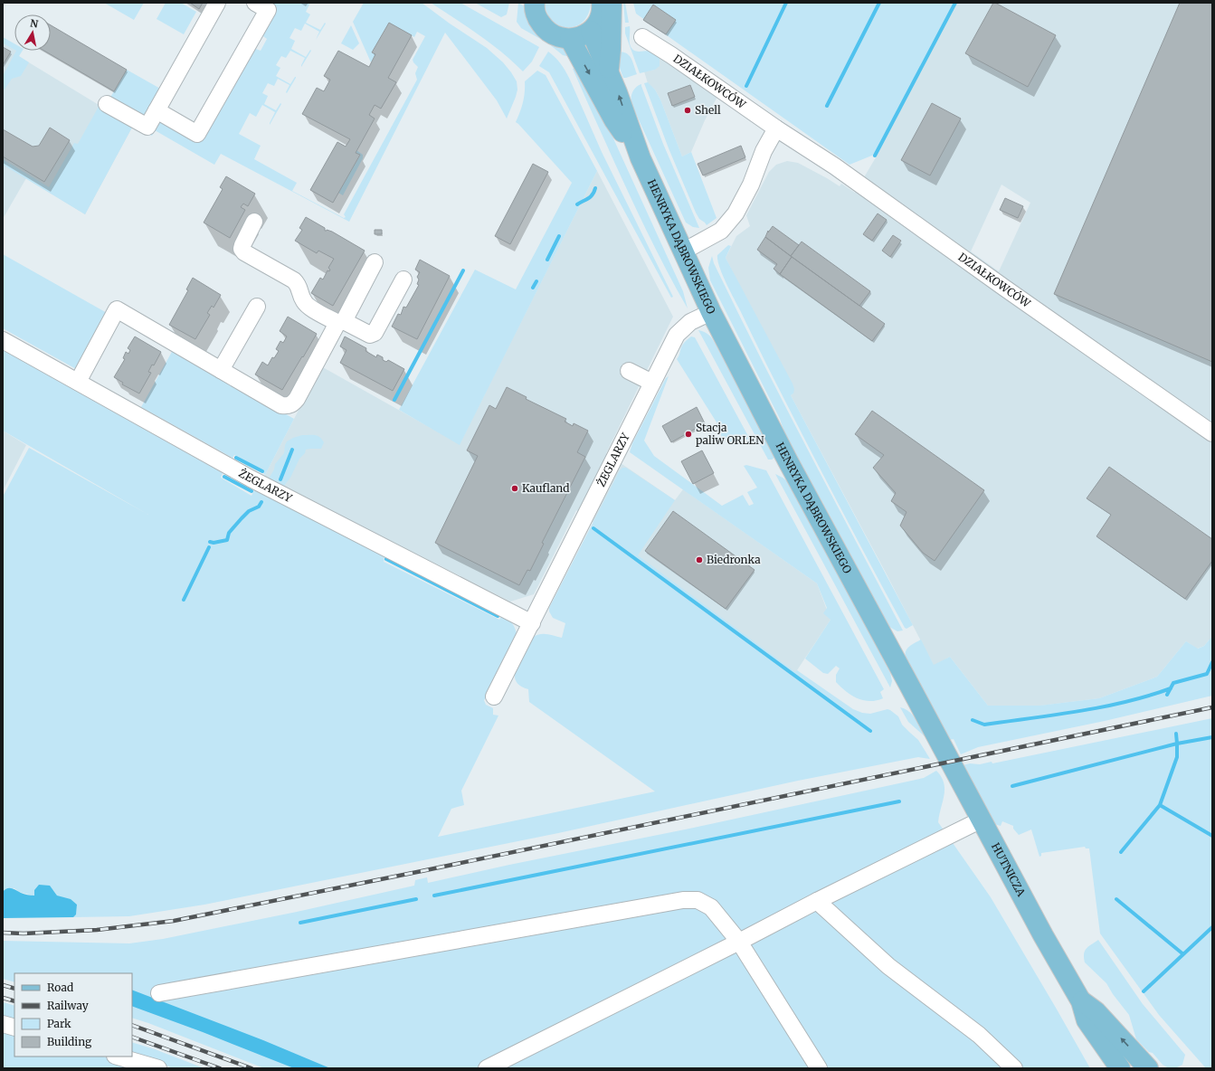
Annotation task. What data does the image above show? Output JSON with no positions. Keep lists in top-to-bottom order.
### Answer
{
  "streets": {
    "main road": ["HENRYKA DĄBROWSKIEGO", "HUTNICZA"],
    "street": ["DZIAŁKOWCÓW", "ŻEGLARZY"]
  },
  "crossings": [
    ["HENRYKA DĄBROWSKIEGO", "ŻEGLARZY"],
    ["HENRYKA DĄBROWSKIEGO", "HUTNICZA"]
  ],
  "places": [
    "Shell",
    "Stacja paliw ORLEN",
    "Kaufland",
    "Biedronka"
  ],
  "legend": [
    "Road",
    "Railway",
    "Park",
    "Building"
  ],
  "north": "top"
}
